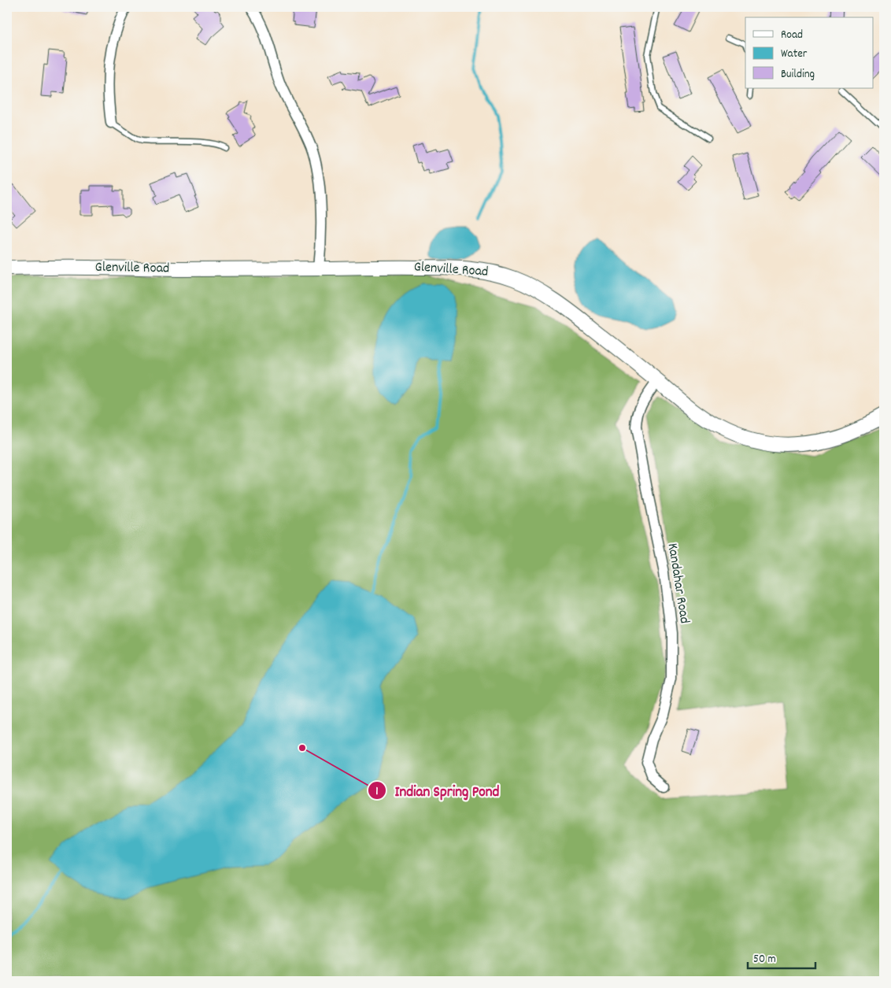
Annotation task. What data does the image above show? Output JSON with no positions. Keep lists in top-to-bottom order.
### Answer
{
  "streets": {
    "main road": ["Glenville Road"],
    "street": ["Kandahar Road"]
  },
  "crossings": [
    ["Glenville Road", "Kandahar Road"]
  ],
  "places": ["Indian Spring Pond"],
  "legend": ["Road", "Water", "Building"],
  "scale_bar": "50 m"
}
